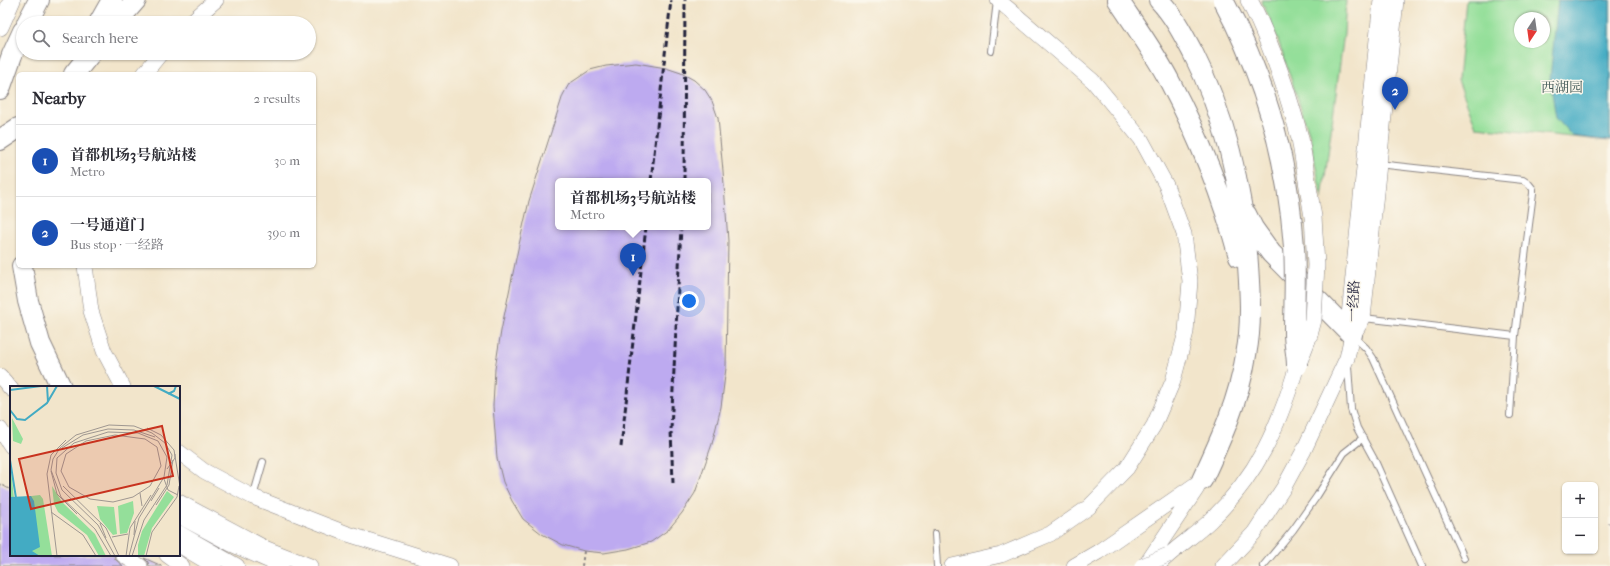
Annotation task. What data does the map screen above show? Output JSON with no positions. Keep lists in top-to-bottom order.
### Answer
{
  "streets": {
    "main road": ["一经路"]
  },
  "parks": ["西湖园"],
  "north": "bottom",
  "page": {
    "search": "Search here",
    "heading": ["Nearby", "2 results"],
    "pins": ["2", "1"],
    "list": [
      {
        "mark": "1",
        "name": "首都机场3号航站楼",
        "note": "Metro",
        "value": "30 m"
      },
      {
        "mark": "2",
        "name": "一号通道门",
        "note": "Bus stop · 一经路",
        "value": "390 m"
      }
    ],
    "popup": ["首都机场3号航站楼", "Metro"],
    "map_buttons": ["+", "−"]
  }
}
